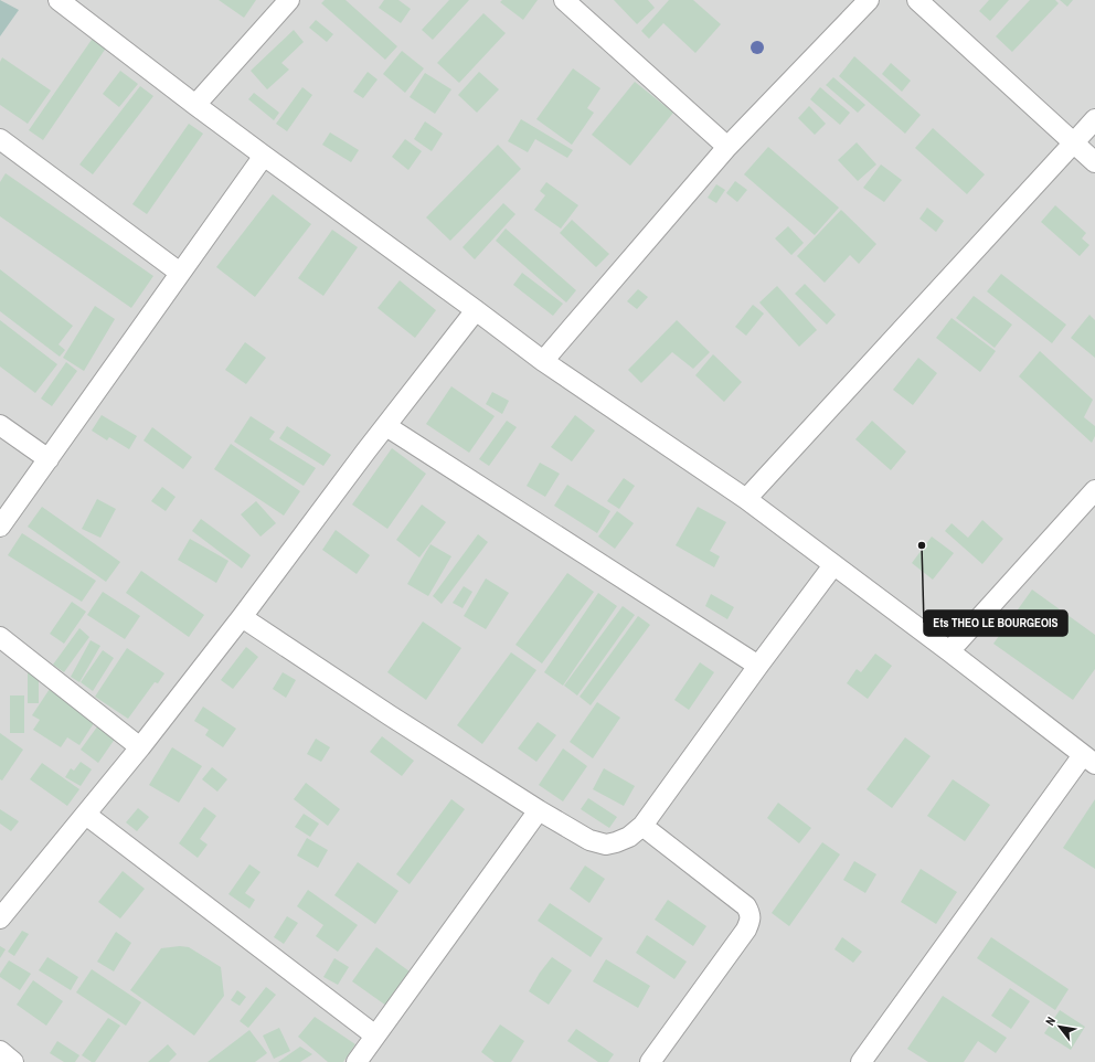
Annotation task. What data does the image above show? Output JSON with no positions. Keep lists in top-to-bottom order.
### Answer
{
  "places": ["Ets THEO LE BOURGEOIS"],
  "north": "top left"
}
